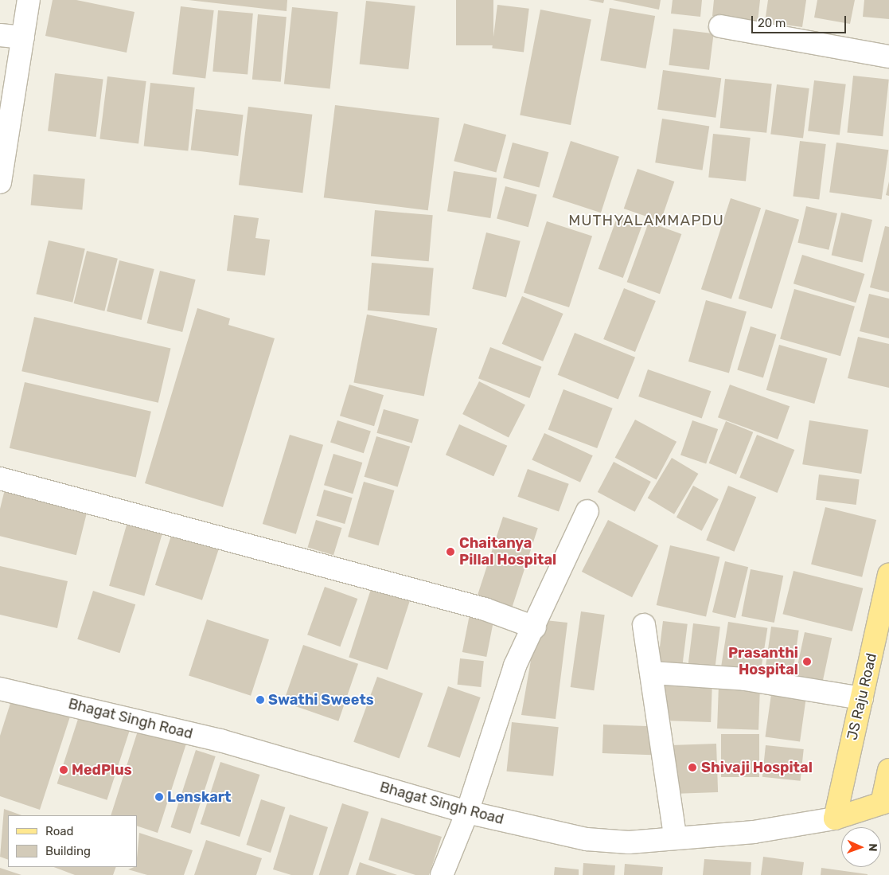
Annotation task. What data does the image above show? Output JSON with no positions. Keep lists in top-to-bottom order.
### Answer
{
  "streets": {
    "main road": ["JS Raju Road", "Bhagat Singh Road"]
  },
  "crossings": [
    ["JS Raju Road", "Bhagat Singh Road"]
  ],
  "districts": ["MUTHYALAMMAPDU"],
  "places": [
    "Chaitanya Pillal Hospital",
    "Prasanthi Hospital",
    "Swathi Sweets",
    "Shivaji Hospital",
    "MedPlus",
    "Lenskart"
  ],
  "legend": ["Road", "Building"],
  "scale_bar": "20 m",
  "north": "right"
}
